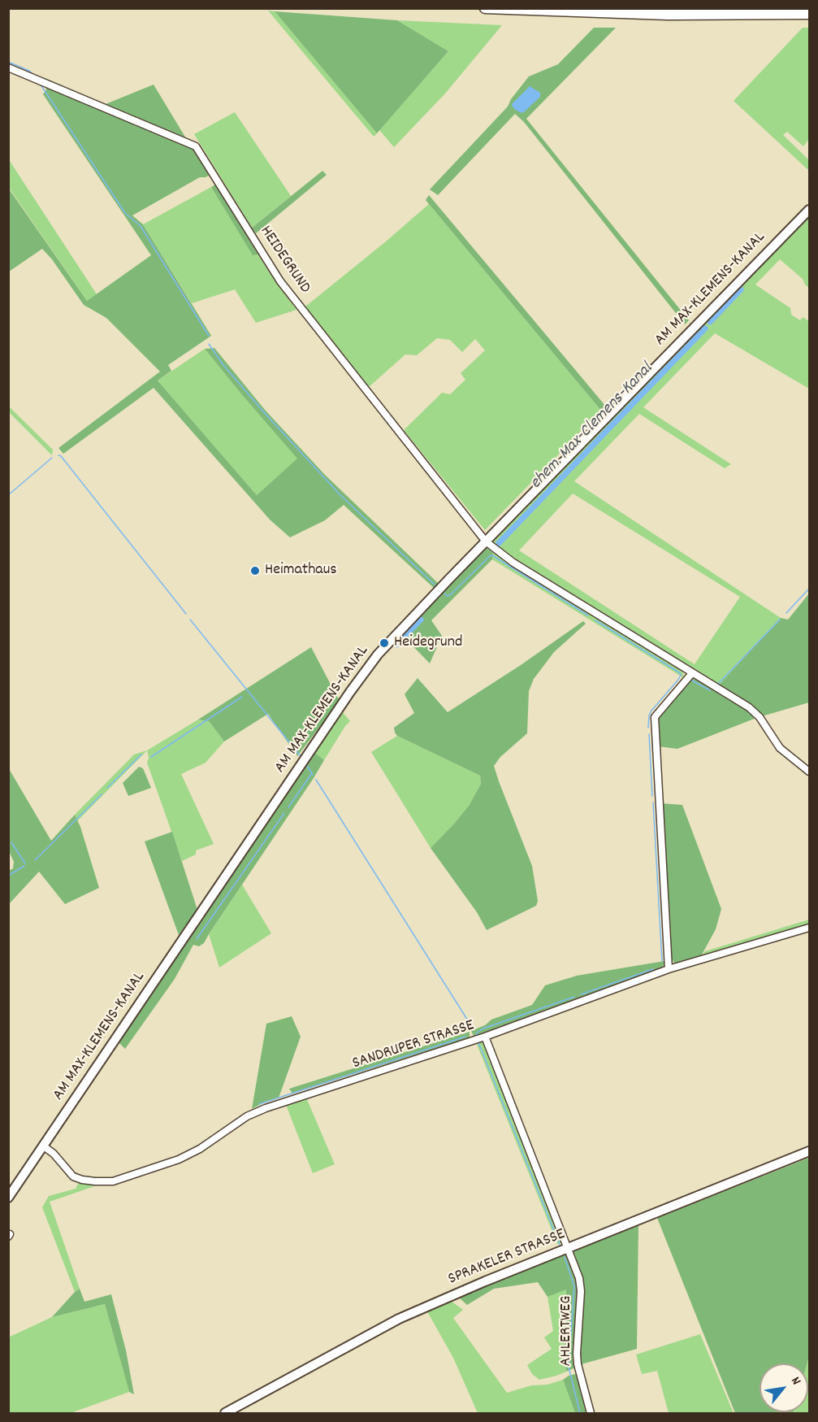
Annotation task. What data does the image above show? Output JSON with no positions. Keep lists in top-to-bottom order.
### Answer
{
  "streets": {
    "main road": ["AM MAX-KLEMENS-KANAL", "SPRAKELER STRASSE"],
    "street": ["HEIDEGRUND", "SANDRUPER STRASSE", "AHLERTWEG"]
  },
  "crossings": [
    ["HEIDEGRUND", "AM MAX-KLEMENS-KANAL"],
    ["AM MAX-KLEMENS-KANAL", "SANDRUPER STRASSE"],
    ["SANDRUPER STRASSE", "AHLERTWEG"],
    ["SPRAKELER STRASSE", "AHLERTWEG"]
  ],
  "water": ["ehem. Max-Clemens-Kanal"],
  "places": ["Heimathaus", "Heidegrund"],
  "north": "top right"
}
